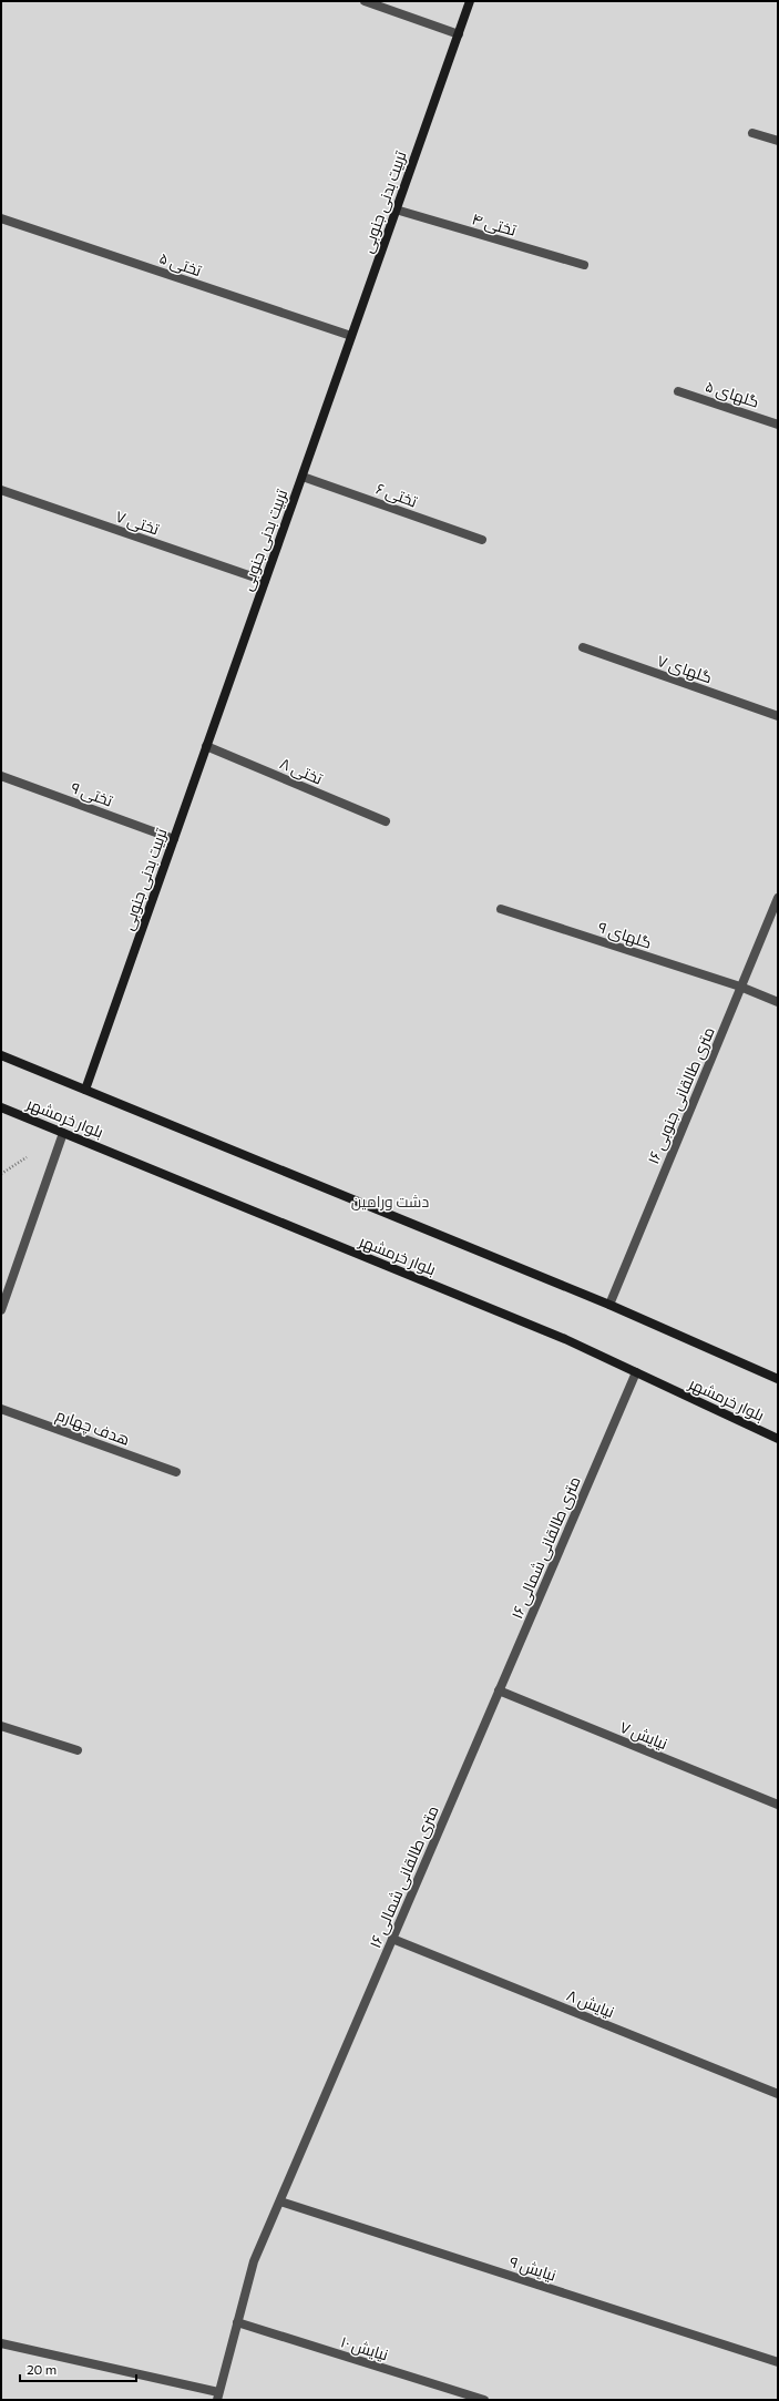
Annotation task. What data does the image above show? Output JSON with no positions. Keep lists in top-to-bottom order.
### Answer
{
  "streets": {
    "main road": ["تربیت بدنی جنوبی", "بلوار خرمشهر"],
    "street": [
      "تختی ۴",
      "تختی ۵",
      "گلهای ۵",
      "تختی ۶",
      "تختی ۷",
      "گلهای ۷",
      "تختی ۸",
      "تختی ۹",
      "گلهای ۹",
      "۱۶ متری طالقانی جنوبی",
      "هدف چهارم",
      "۱۶ متری طالقانی شمالی",
      "نیایش ۷",
      "نیایش ۸",
      "نیایش ۹",
      "نیایش ۱۰"
    ]
  },
  "crossings": [
    ["تربیت بدنی جنوبی", "تختی ۴"],
    ["تربیت بدنی جنوبی", "تختی ۵"],
    ["تربیت بدنی جنوبی", "تختی ۶"],
    ["تربیت بدنی جنوبی", "تختی ۷"],
    ["تربیت بدنی جنوبی", "تختی ۸"],
    ["تربیت بدنی جنوبی", "تختی ۹"],
    ["گلهای ۹", "۱۶ متری طالقانی جنوبی"],
    ["بلوار خرمشهر", "۱۶ متری طالقانی شمالی"],
    ["۱۶ متری طالقانی شمالی", "نیایش ۷"],
    ["۱۶ متری طالقانی شمالی", "نیایش ۸"],
    ["۱۶ متری طالقانی شمالی", "نیایش ۹"],
    ["۱۶ متری طالقانی شمالی", "نیایش ۱۰"]
  ],
  "parks": ["دشت ورامین"],
  "scale_bar": "20 m"
}
